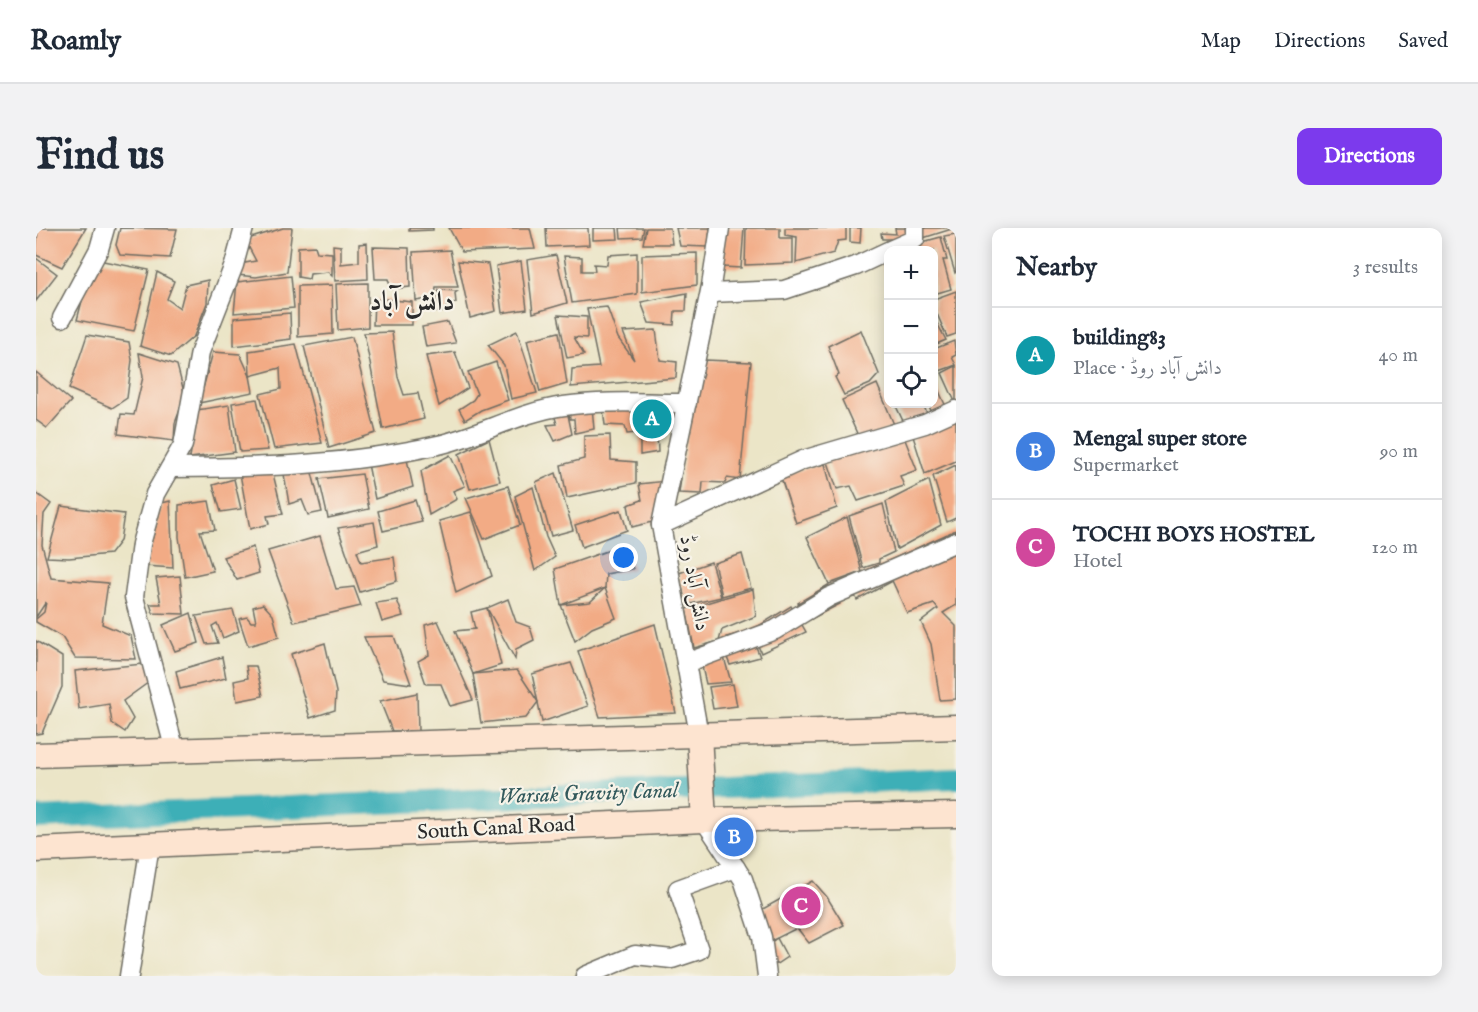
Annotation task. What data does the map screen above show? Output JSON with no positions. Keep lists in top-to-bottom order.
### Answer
{
  "streets": {
    "main road": ["South Canal Road"],
    "street": ["دانش آباد روڈ"]
  },
  "districts": ["دانش آباد"],
  "water": ["Warsak Gravity Canal"],
  "page": {
    "header": "Roamly",
    "nav": ["Map", "Directions", "Saved"],
    "buttons": "Directions",
    "title": "Find us",
    "heading": ["Nearby", "3 results"],
    "map_buttons": ["+", "−"],
    "list": [
      {
        "mark": "A",
        "name": "building83",
        "note": "Place · دانش آباد روڈ",
        "value": "40 m"
      },
      {
        "mark": "B",
        "name": "Mengal super store",
        "note": "Supermarket",
        "value": "90 m"
      },
      {
        "mark": "C",
        "name": "TOCHI BOYS HOSTEL",
        "note": "Hotel",
        "value": "120 m"
      }
    ],
    "pins": ["A", "B", "C"]
  }
}
